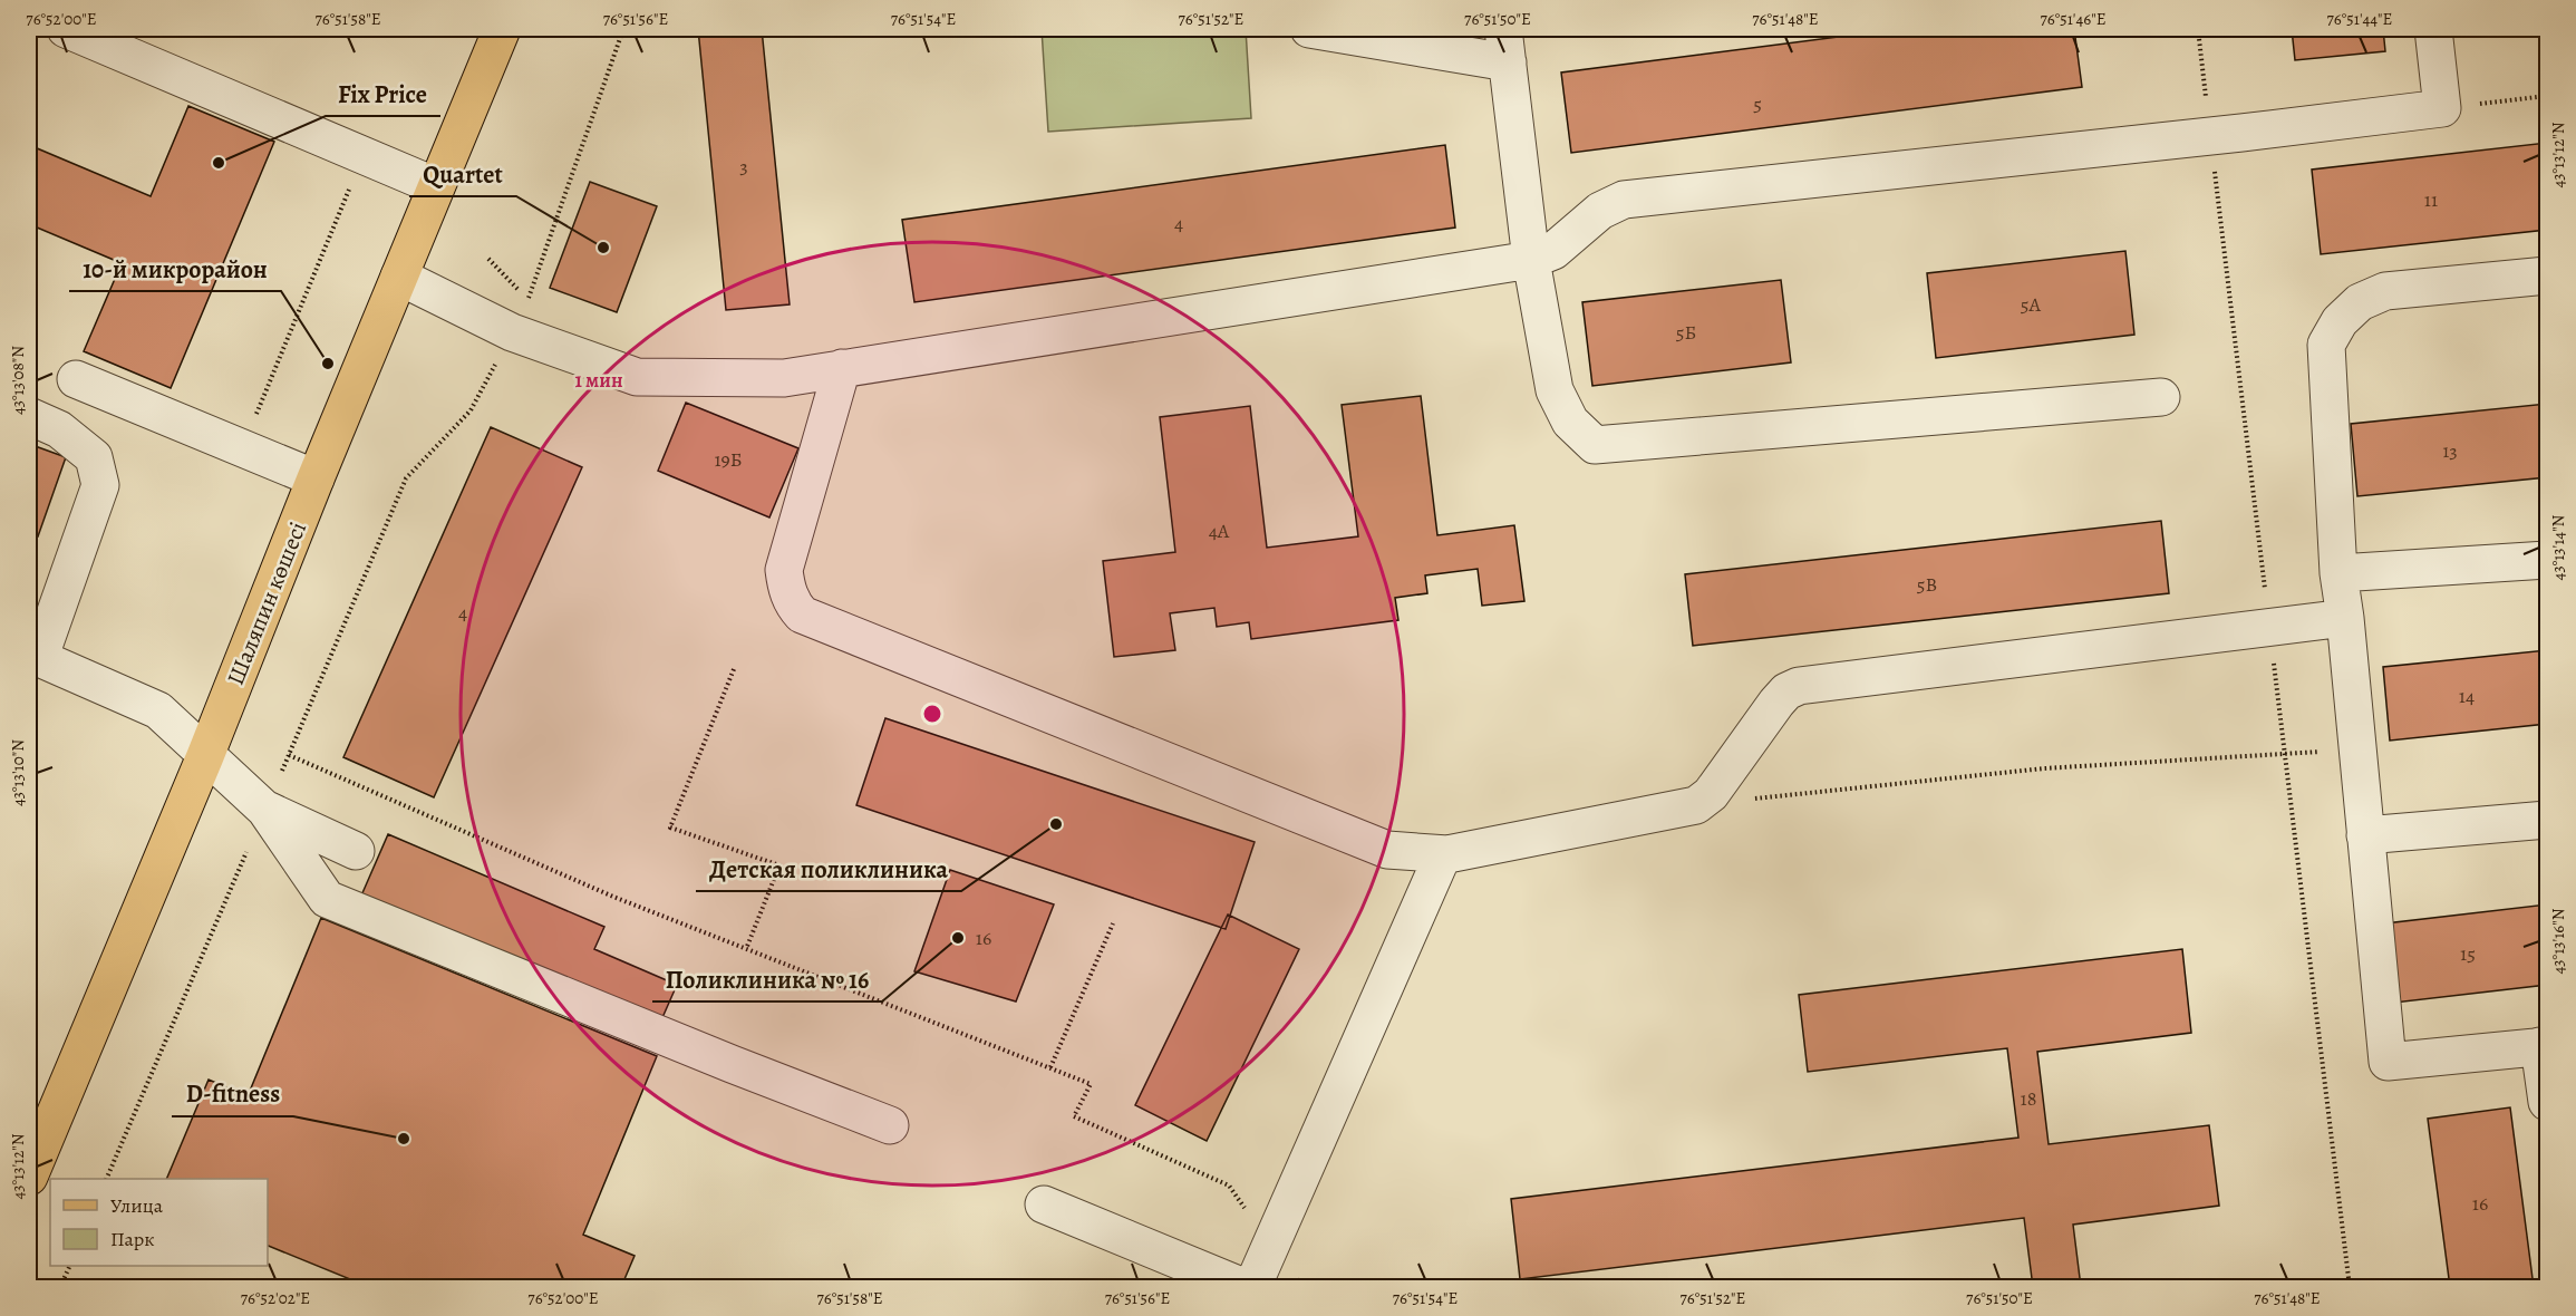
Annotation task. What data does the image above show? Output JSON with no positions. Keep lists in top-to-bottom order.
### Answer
{
  "streets": {
    "main road": ["Шаляпин көшесі"]
  },
  "places": [
    "Fix Price",
    "Quartet",
    "10-й микрорайон",
    "Детская поликлиника",
    "Поликлиника № 16",
    "D-fitness"
  ],
  "house_numbers": [
    "5",
    "3",
    "11",
    "4",
    "5А",
    "5Б",
    "13",
    "19Б",
    "4А",
    "5В",
    "4",
    "14",
    "16",
    "15",
    "18",
    "16"
  ],
  "legend": ["Улица", "Парк"],
  "coordinates": [
    "76°52'00\"E",
    "76°51'58\"E",
    "76°51'56\"E",
    "76°51'54\"E",
    "76°51'52\"E",
    "76°51'50\"E",
    "76°51'48\"E",
    "76°51'46\"E",
    "76°51'44\"E",
    "43°13'12\"N",
    "43°13'08\"N",
    "43°13'14\"N",
    "43°13'10\"N",
    "43°13'16\"N",
    "76°52'02\"E"
  ],
  "rings": ["1 мин"]
}
